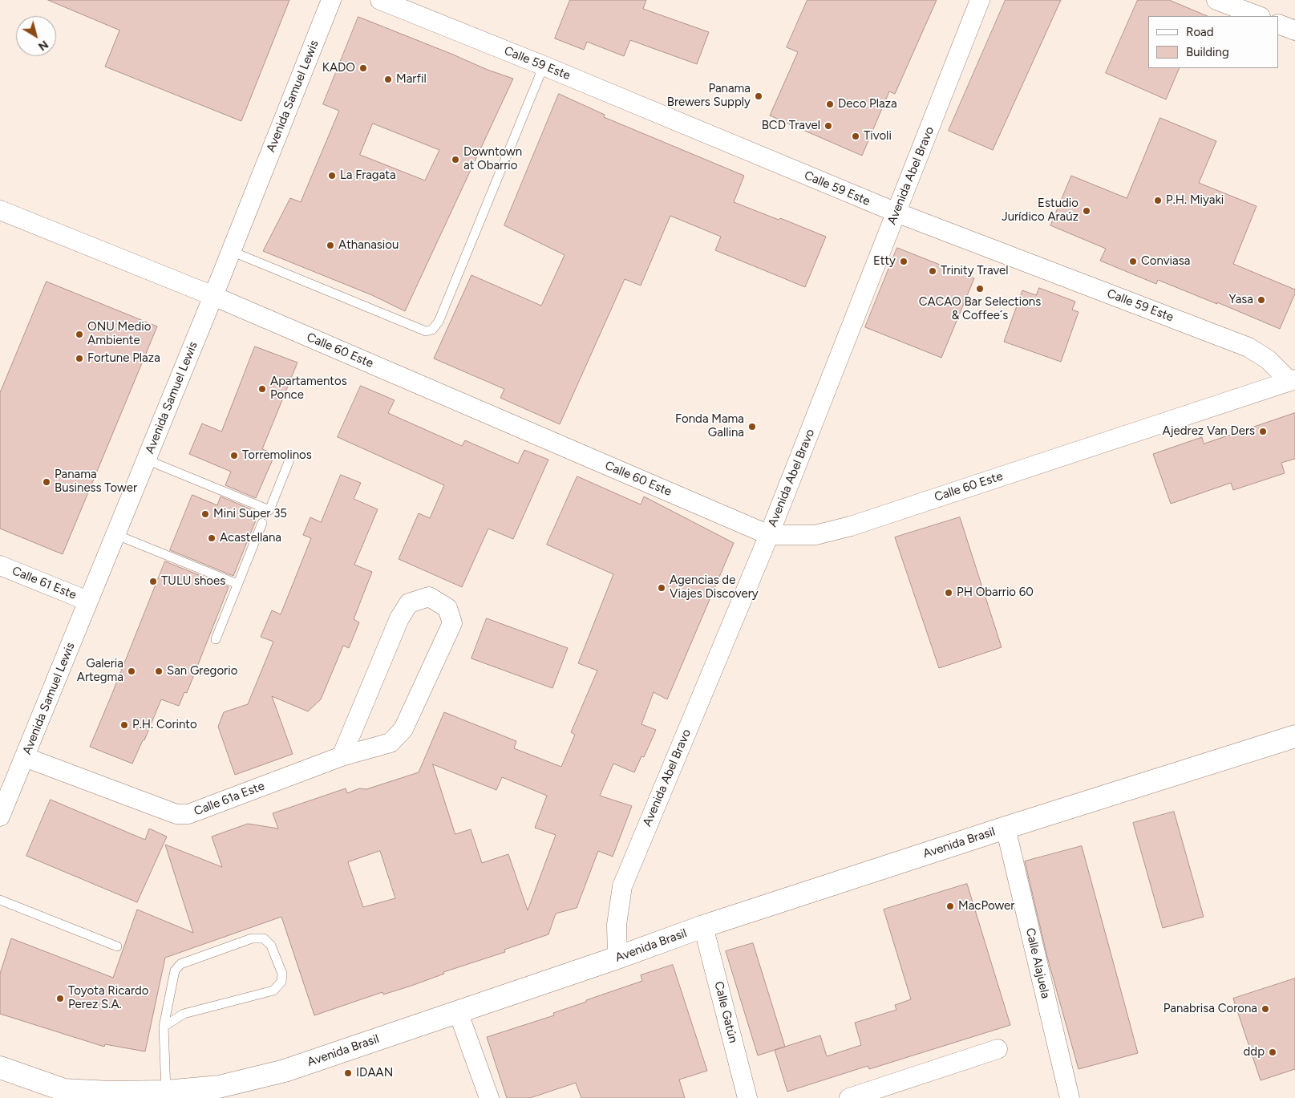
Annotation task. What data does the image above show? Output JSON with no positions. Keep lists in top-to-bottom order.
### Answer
{
  "streets": {
    "main road": ["Avenida Brasil"],
    "street": [
      "Calle 59 Este",
      "Avenida Samuel Lewis",
      "Avenida Abel Bravo",
      "Calle 60 Este",
      "Calle 61 Este",
      "Calle 61a Este",
      "Calle Alajuela",
      "Calle Gatún"
    ]
  },
  "crossings": [
    ["Calle 59 Este", "Avenida Abel Bravo"],
    ["Calle 59 Este", "Calle 60 Este"],
    ["Avenida Samuel Lewis", "Calle 60 Este"],
    ["Avenida Samuel Lewis", "Calle 61 Este"],
    ["Avenida Samuel Lewis", "Calle 61a Este"],
    ["Avenida Abel Bravo", "Calle 60 Este"],
    ["Avenida Abel Bravo", "Avenida Brasil"],
    ["Avenida Brasil", "Calle Alajuela"],
    ["Avenida Brasil", "Calle Gatún"]
  ],
  "places": [
    "KADO",
    "Marfil",
    "Panama Brewers Supply",
    "Deco Plaza",
    "BCD Travel",
    "Tivoli",
    "Downtown at Obarrio",
    "La Fragata",
    "P.H. Miyaki",
    "Estudio Jurídico Araúz",
    "Athanasiou",
    "Etty",
    "Conviasa",
    "Trinity Travel",
    "CACAO Bar Selections & Coffee´s",
    "Yasa",
    "ONU Medio Ambiente",
    "Fortune Plaza",
    "Apartamentos Ponce",
    "Fonda Mama Gallina",
    "Ajedrez Van Ders",
    "Torremolinos",
    "Panama Business Tower",
    "Mini Super 35",
    "Acastellana",
    "TULU shoes",
    "Agencias de Viajes Discovery",
    "PH Obarrio 60",
    "Galeria Artegma",
    "San Gregorio",
    "P.H. Corinto",
    "MacPower",
    "Toyota Ricardo Perez S.A.",
    "Panabrisa Corona",
    "ddp",
    "IDAAN"
  ],
  "legend": ["Road", "Building"],
  "north": "bottom right"
}
